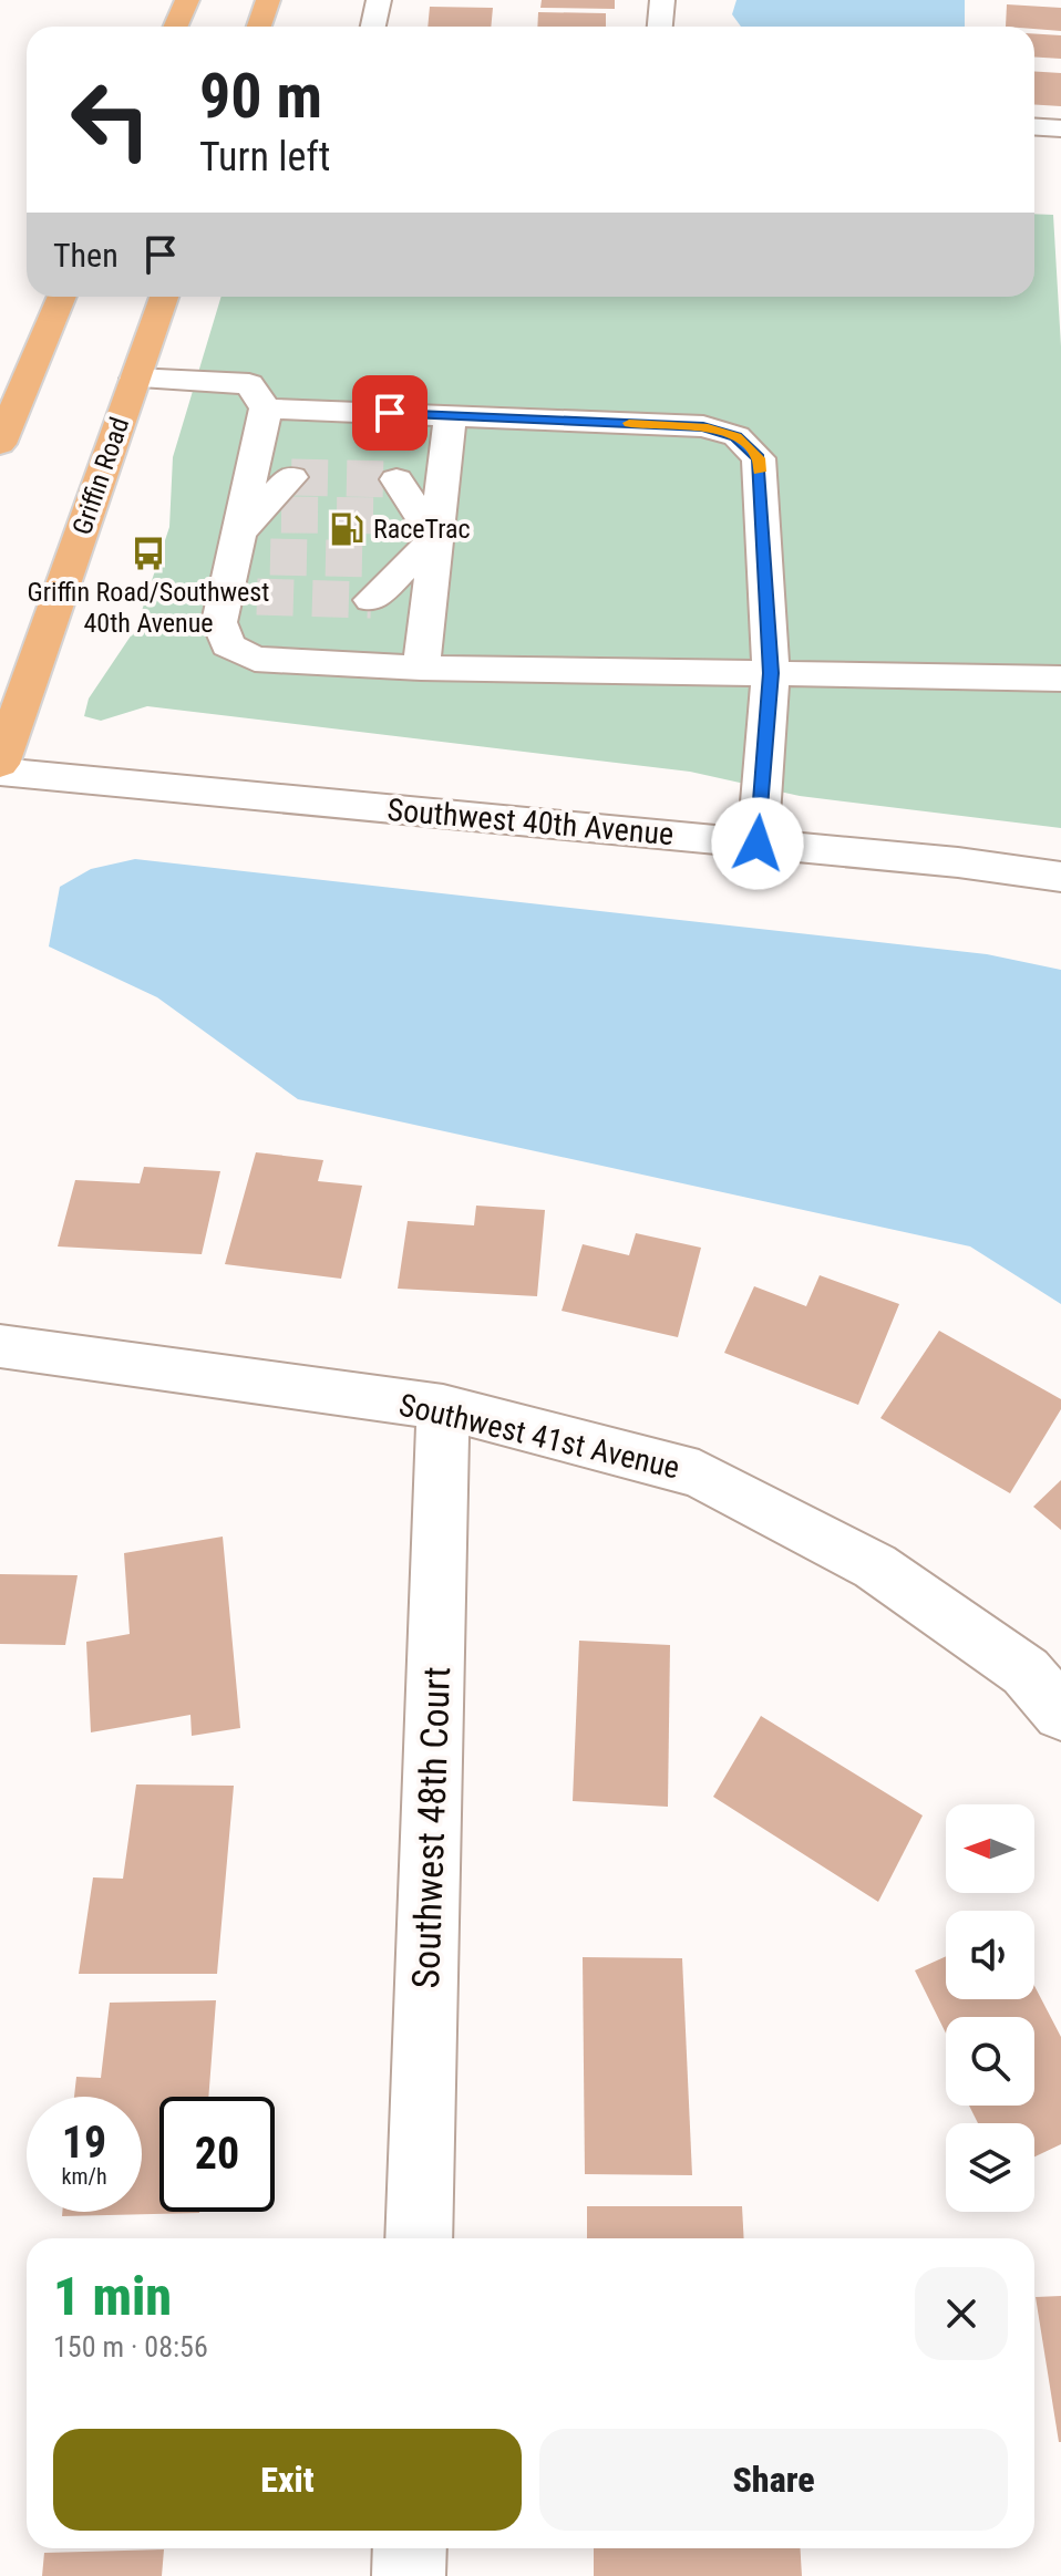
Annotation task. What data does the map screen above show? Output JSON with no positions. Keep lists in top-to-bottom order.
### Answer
{
  "streets": {
    "main road": ["Griffin Road"],
    "street": ["Southwest 40th Avenue", "Southwest 41st Avenue", "Southwest 48th Court"]
  },
  "crossings": [
    ["Southwest 41st Avenue", "Southwest 48th Court"]
  ],
  "places": {
    "fuel station": ["RaceTrac"],
    "bus stop": ["Griffin Road/Southwest 40th Avenue"]
  },
  "north": "left",
  "page": {
    "turn": ["90 m", "Turn left"],
    "then": "Then",
    "speed": "19 km/h",
    "limit": "20",
    "heading": ["1 min", "150 m · 08:56"],
    "buttons": ["Exit", "Share"]
  }
}
